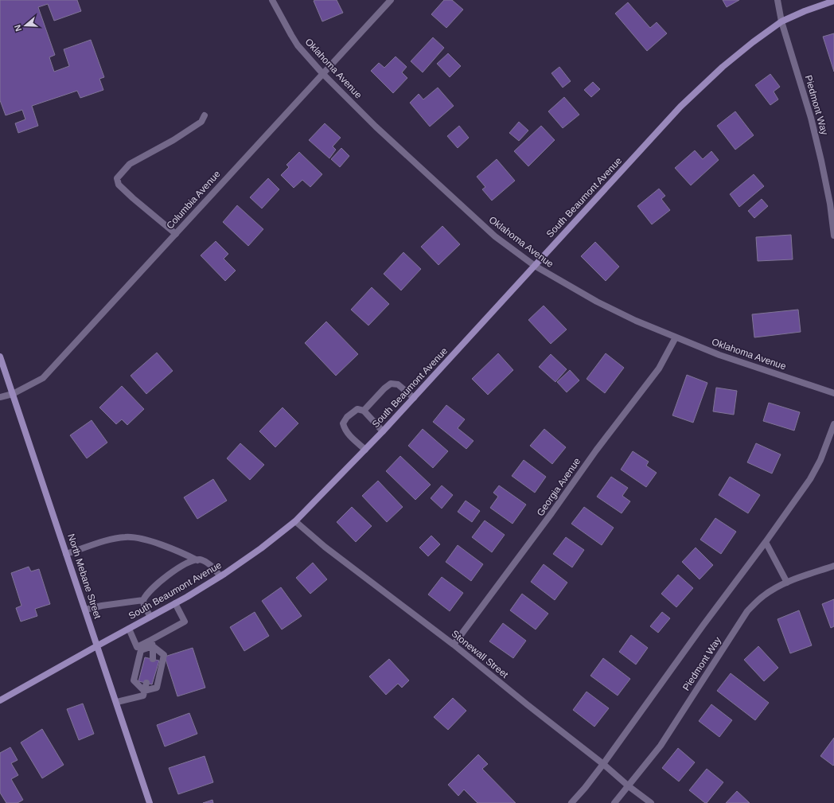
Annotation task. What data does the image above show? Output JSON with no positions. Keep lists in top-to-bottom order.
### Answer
{
  "streets": {
    "street": [
      "Oklahoma Avenue",
      "Piedmont Way",
      "South Beaumont Avenue",
      "Columbia Avenue",
      "Georgia Avenue",
      "North Mebane Street",
      "Stonewall Street"
    ]
  },
  "crossings": [
    ["Oklahoma Avenue", "South Beaumont Avenue"],
    ["Oklahoma Avenue", "Columbia Avenue"],
    ["Oklahoma Avenue", "Georgia Avenue"],
    ["Piedmont Way", "South Beaumont Avenue"],
    ["Piedmont Way", "Stonewall Street"],
    ["South Beaumont Avenue", "North Mebane Street"],
    ["South Beaumont Avenue", "Stonewall Street"],
    ["Columbia Avenue", "North Mebane Street"],
    ["Georgia Avenue", "Stonewall Street"]
  ],
  "north": "left"
}
